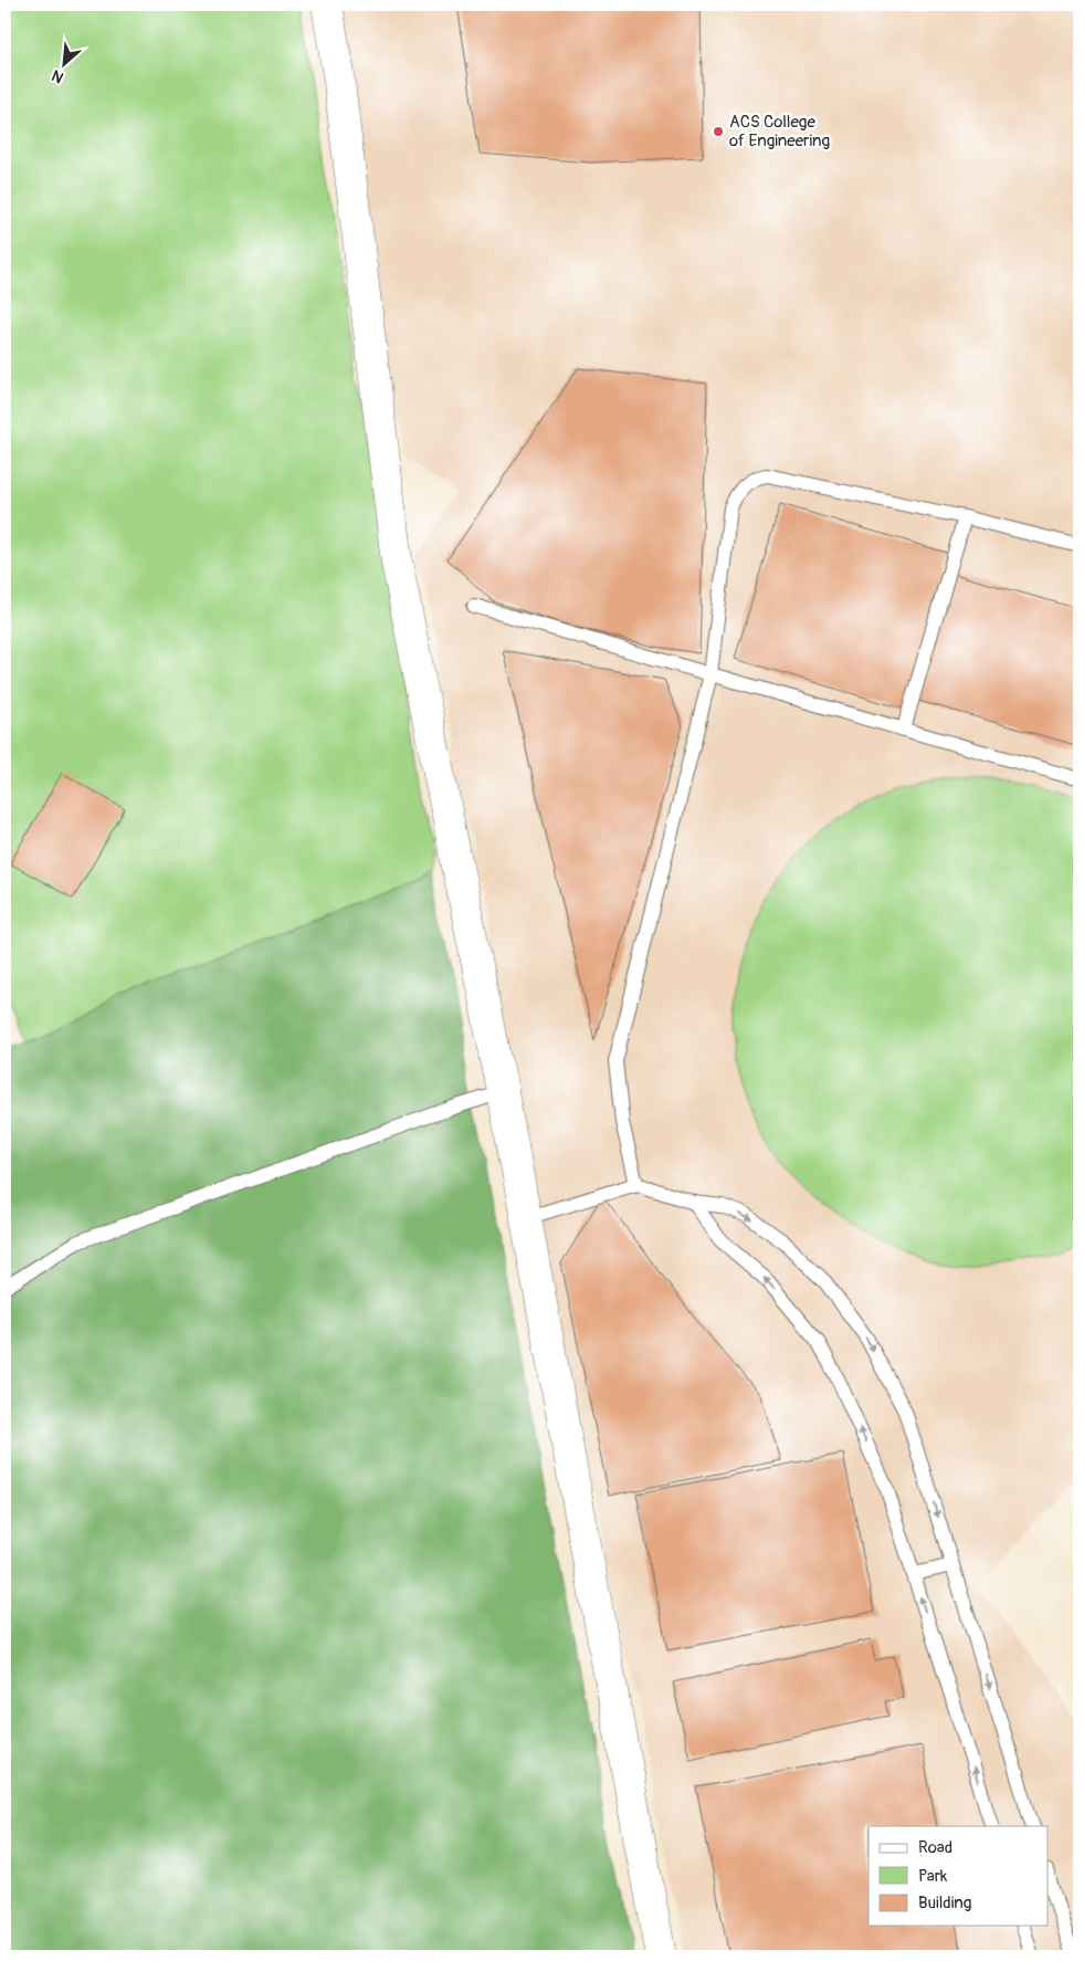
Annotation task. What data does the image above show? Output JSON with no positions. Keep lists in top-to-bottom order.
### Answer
{
  "places": ["ACS College of Engineering"],
  "legend": ["Road", "Park", "Building"],
  "north": "bottom left"
}
